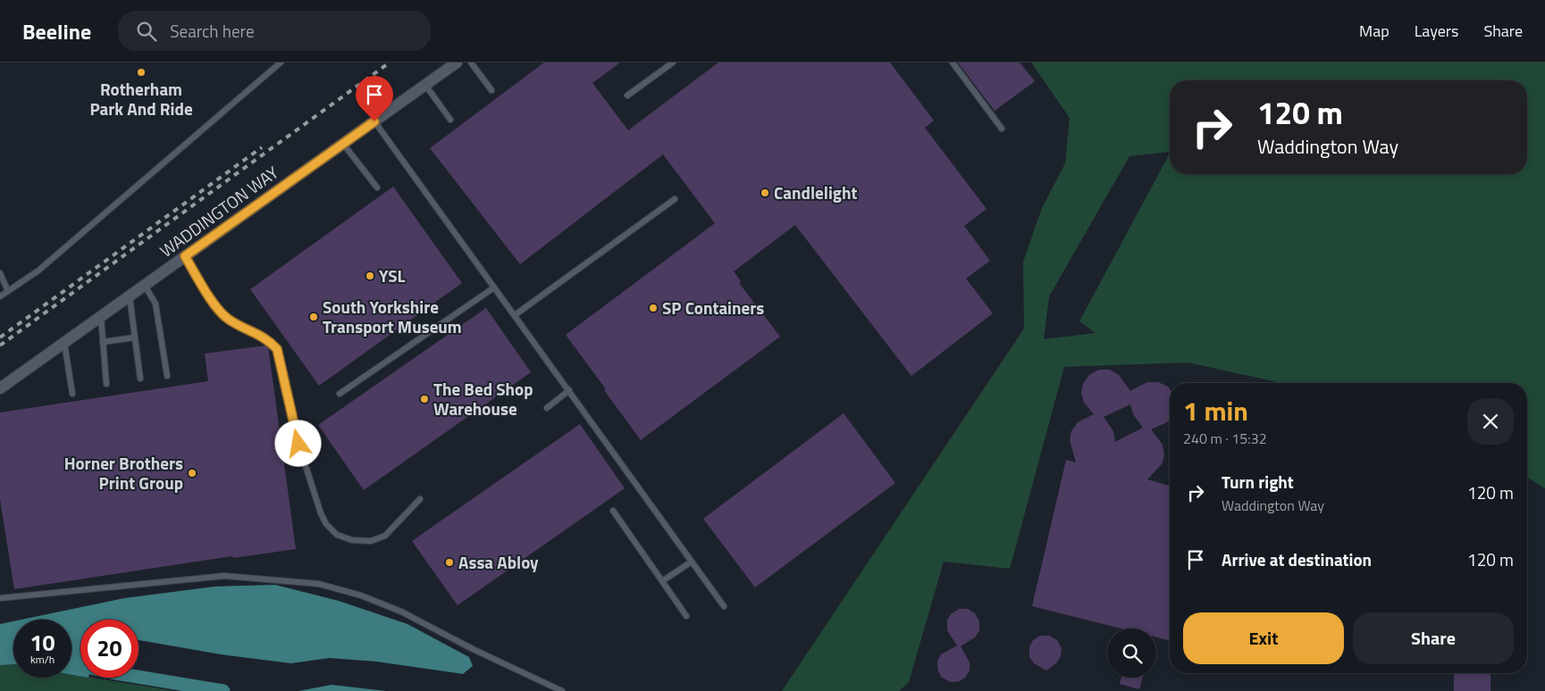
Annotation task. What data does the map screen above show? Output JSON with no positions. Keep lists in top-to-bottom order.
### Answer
{
  "streets": {
    "street": ["WADDINGTON WAY"]
  },
  "places": [
    "Rotherham Park And Ride",
    "Candlelight",
    "YSL",
    "SP Containers",
    "South Yorkshire Transport Museum",
    "The Bed Shop Warehouse",
    "Horner Brothers Print Group",
    "Assa Abloy"
  ],
  "page": {
    "header": "Beeline",
    "search": "Search here",
    "nav": ["Map", "Layers", "Share"],
    "turn": ["120 m", "Waddington Way"],
    "heading": ["1 min", "240 m · 15:32"],
    "list": [
      {
        "name": "Turn right",
        "note": "Waddington Way",
        "value": "120 m"
      },
      {
        "name": "Arrive at destination",
        "value": "120 m"
      }
    ],
    "buttons": ["Exit", "Share"],
    "speed": "10 km/h",
    "limit": "20"
  }
}
